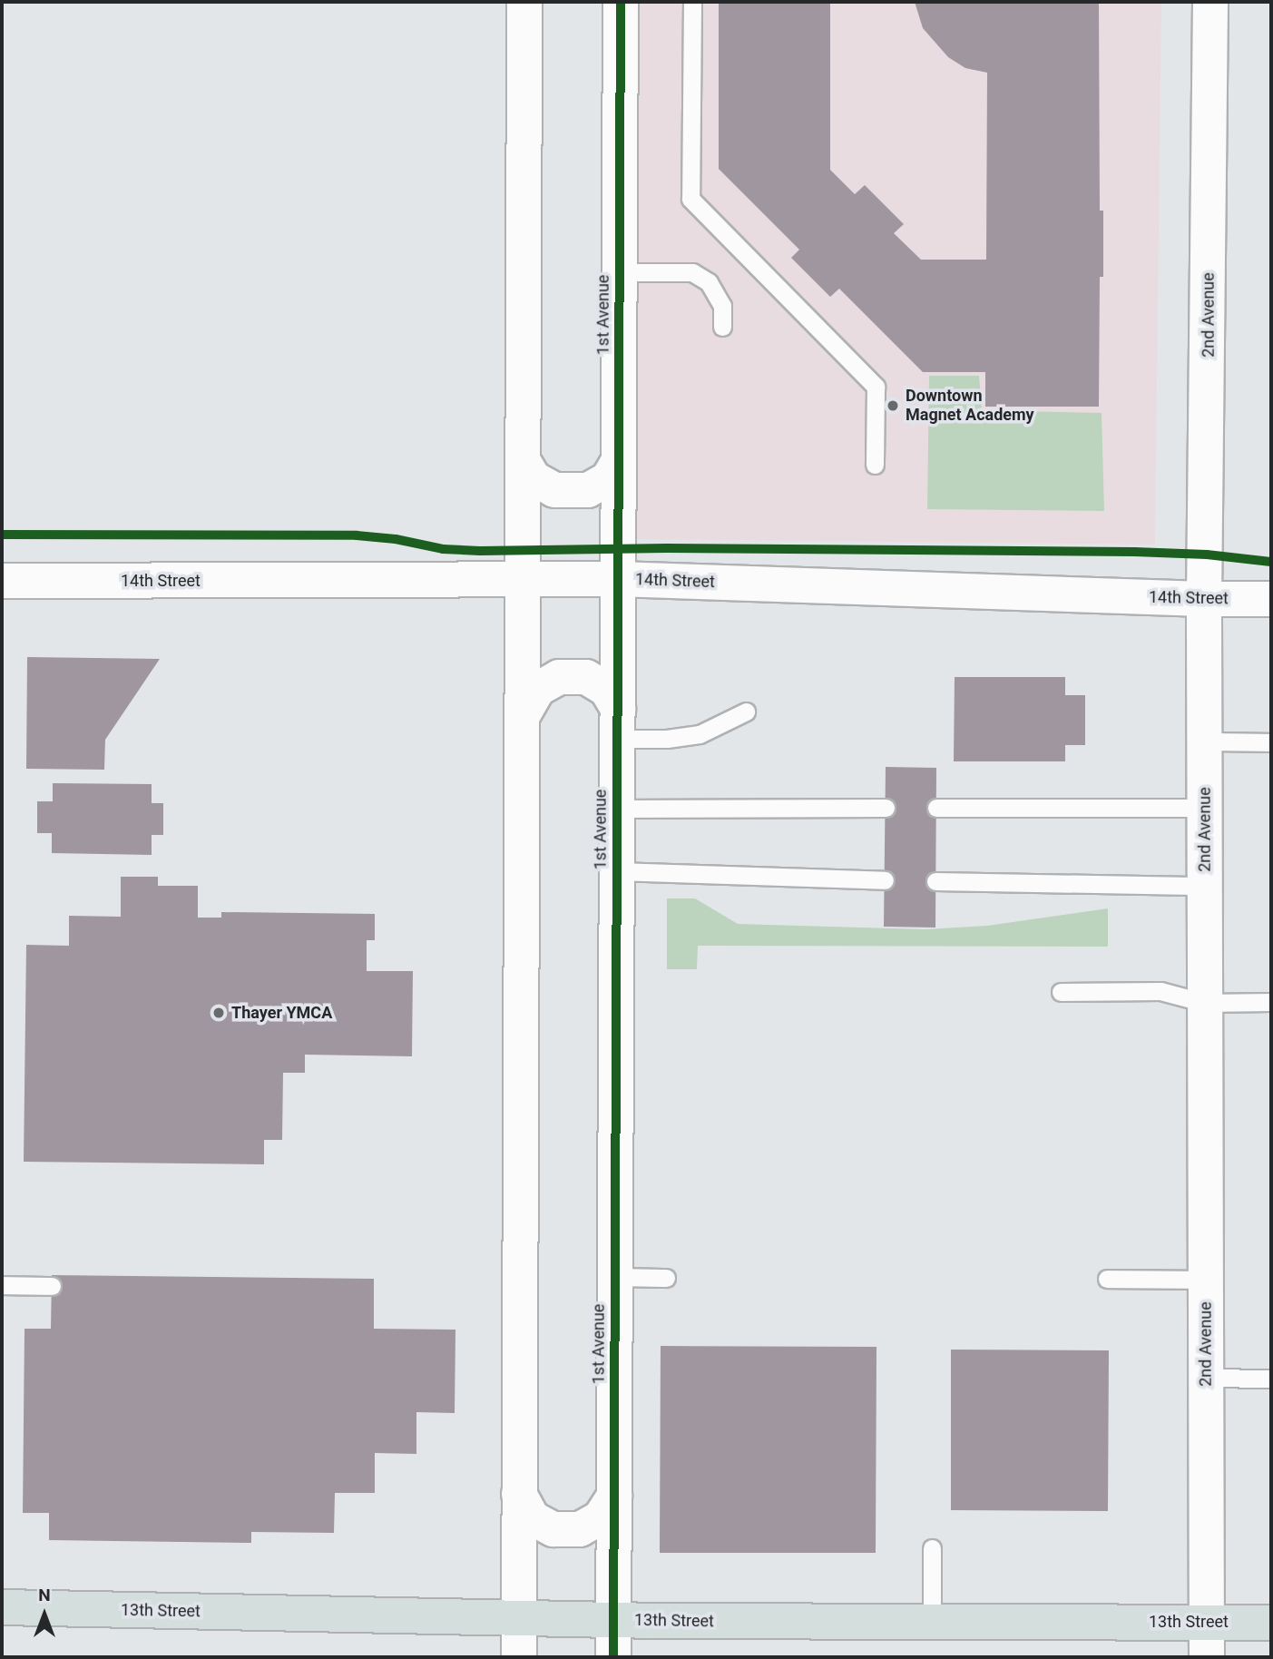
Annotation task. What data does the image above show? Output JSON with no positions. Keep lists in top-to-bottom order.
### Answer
{
  "streets": {
    "main road": ["13th Street"],
    "street": ["1st Avenue", "2nd Avenue", "14th Street"]
  },
  "crossings": [
    ["1st Avenue", "14th Street"],
    ["1st Avenue", "13th Street"],
    ["2nd Avenue", "14th Street"],
    ["2nd Avenue", "13th Street"]
  ],
  "places": ["Downtown Magnet Academy", "Thayer YMCA"],
  "north": "top"
}
